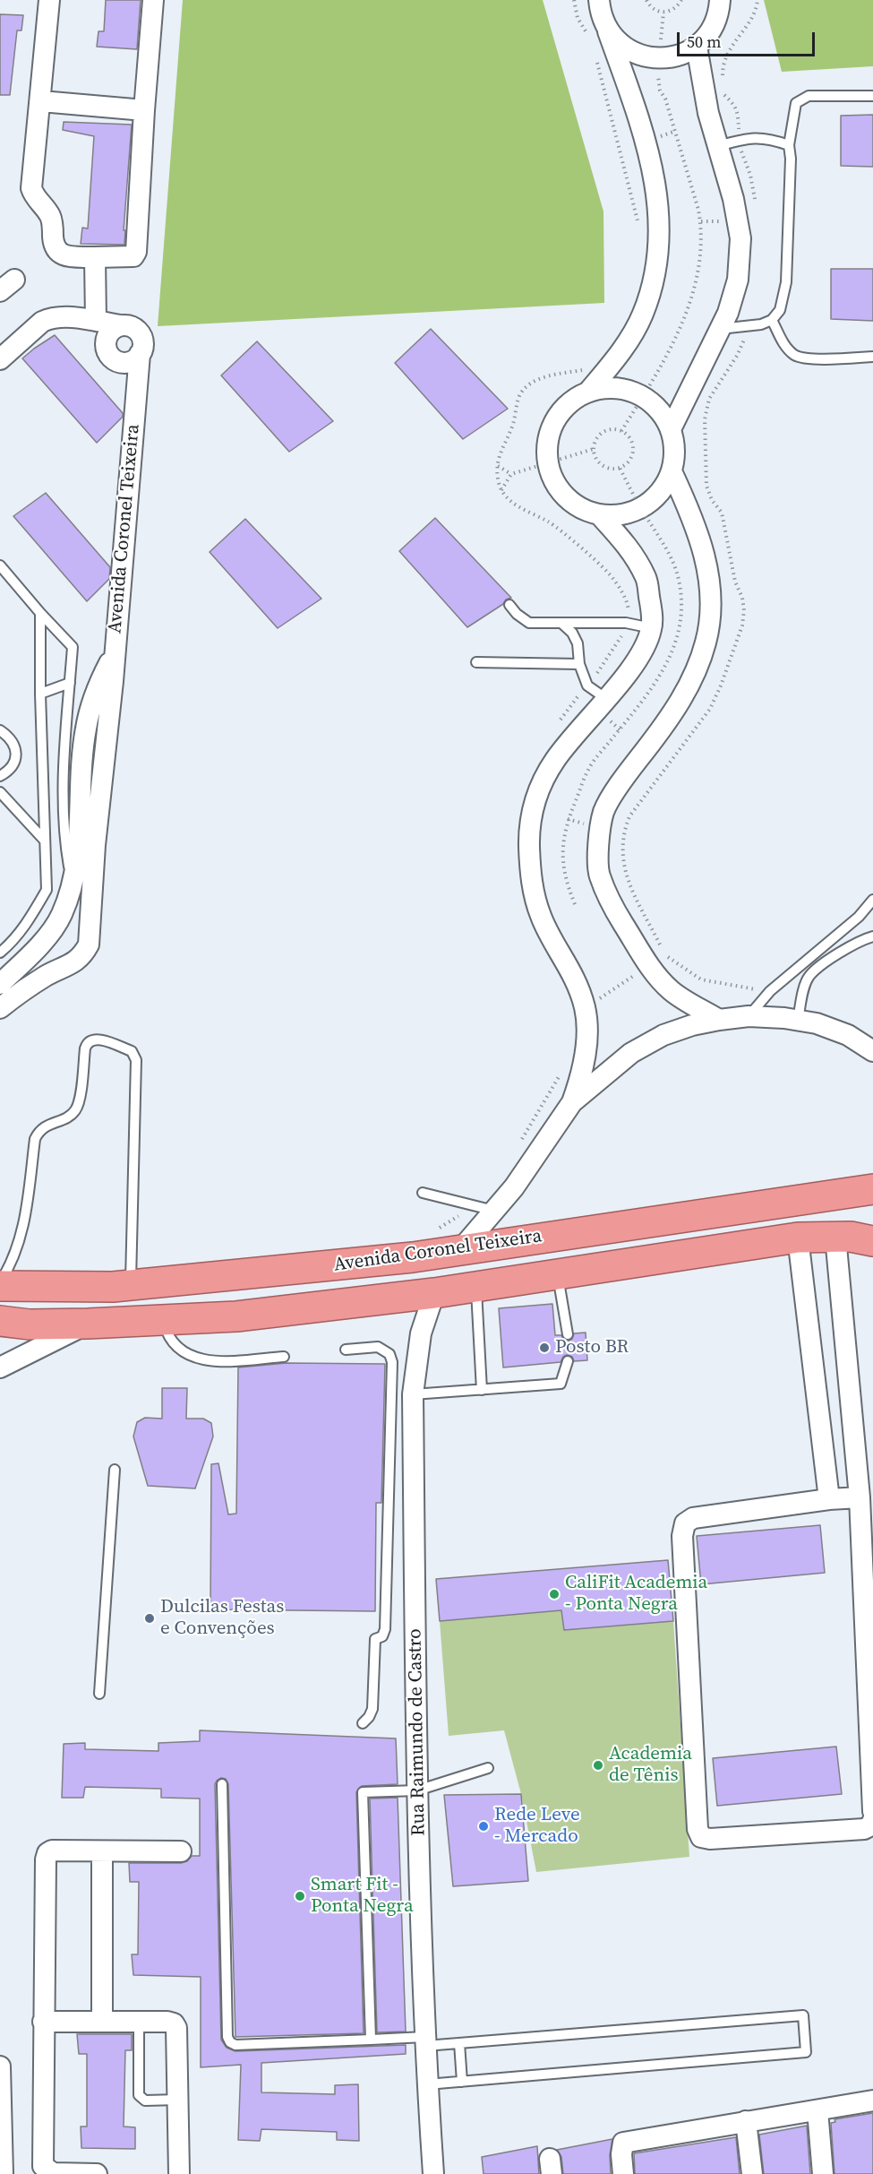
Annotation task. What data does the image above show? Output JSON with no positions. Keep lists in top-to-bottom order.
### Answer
{
  "streets": {
    "highway": ["Avenida Coronel Teixeira"],
    "street": ["Rua Raimundo de Castro"]
  },
  "crossings": [
    ["Avenida Coronel Teixeira", "Rua Raimundo de Castro"]
  ],
  "places": [
    "Posto BR",
    "CaliFit Academia - Ponta Negra",
    "Dulcilas Festas e Convenções",
    "Academia de Tênis",
    "Rede Leve - Mercado",
    "Smart Fit - Ponta Negra"
  ],
  "scale_bar": "50 m"
}
